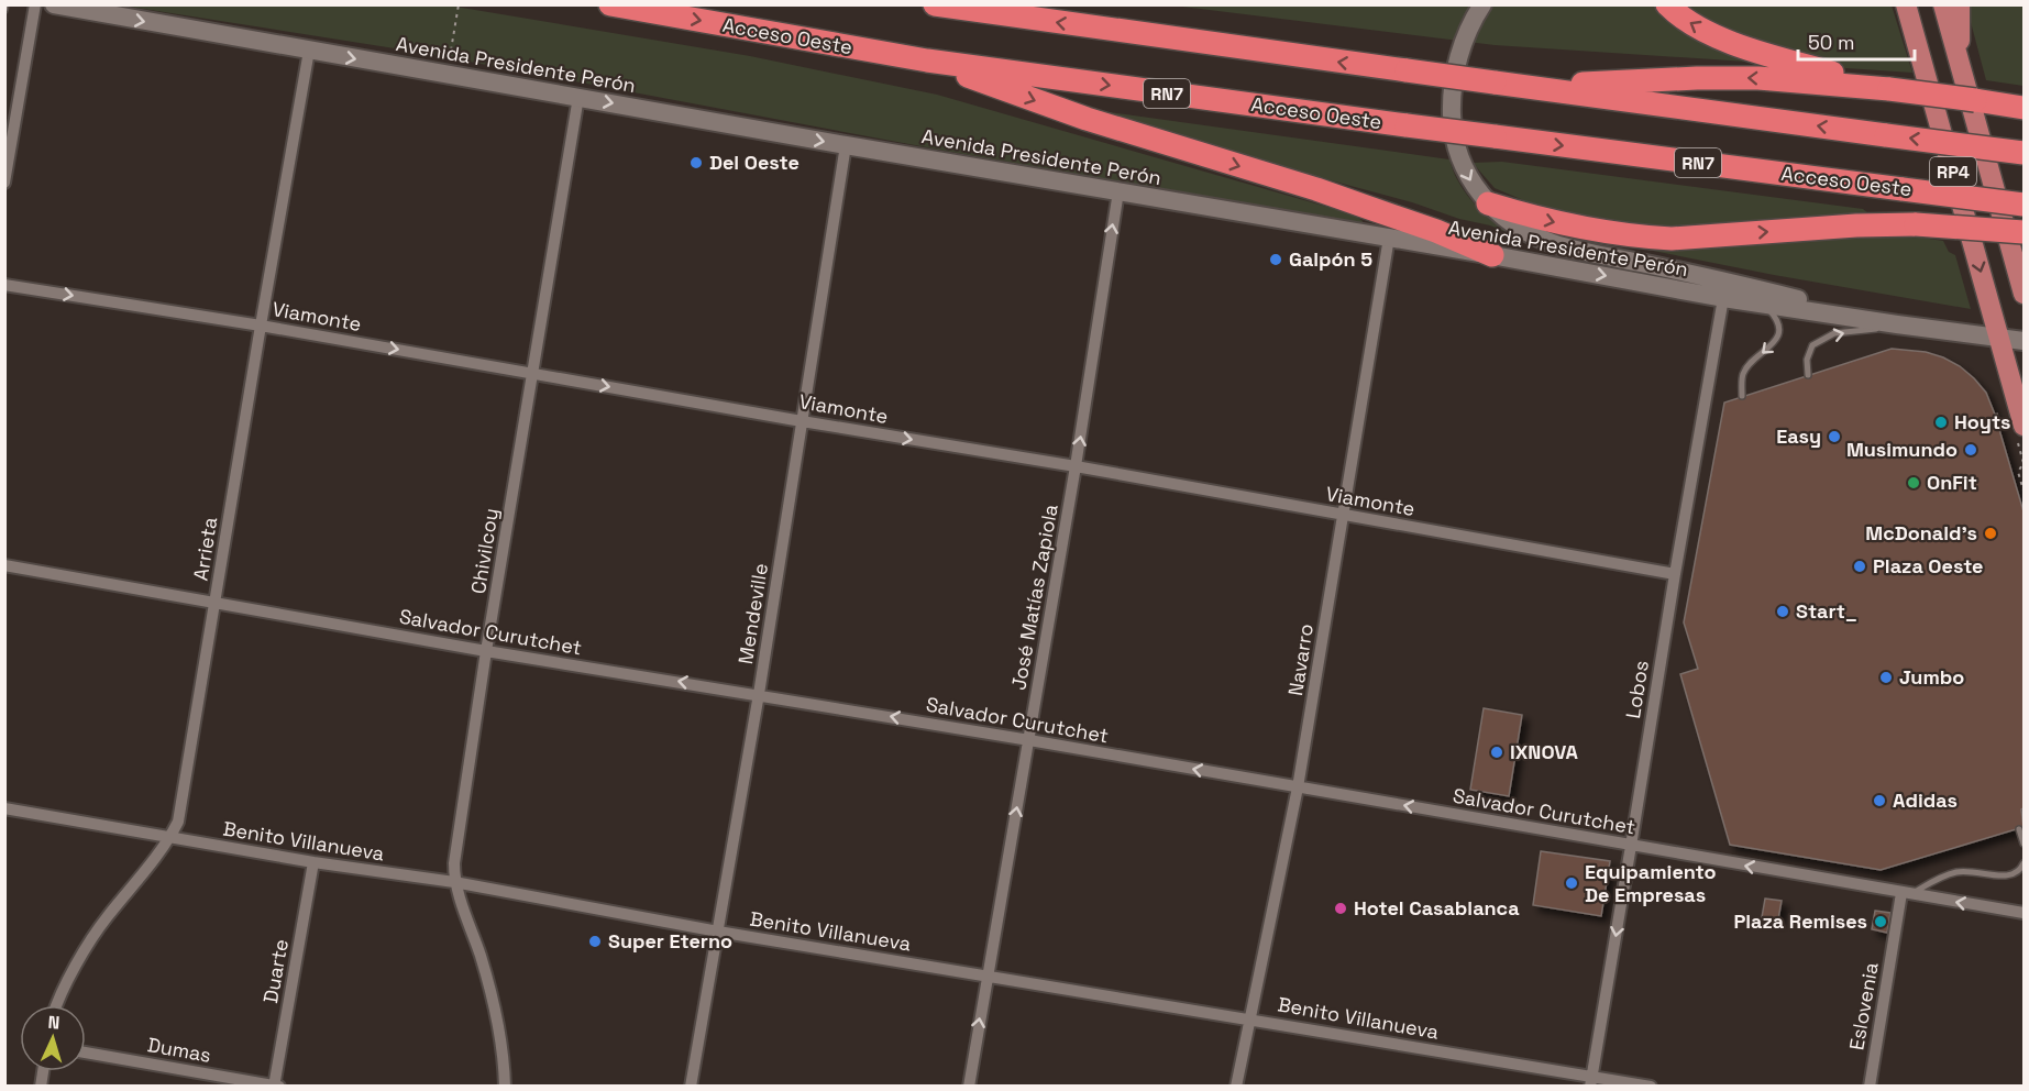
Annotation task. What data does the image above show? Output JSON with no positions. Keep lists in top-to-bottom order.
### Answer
{
  "streets": {
    "highway": ["Acceso Oeste", "RN7"],
    "main road": ["RP4"],
    "street": [
      "Avenida Presidente Perón",
      "Viamonte",
      "Arrieta",
      "Chivilcoy",
      "José Matías Zapiola",
      "Mendeville",
      "Salvador Curutchet",
      "Navarro",
      "Lobos",
      "Benito Villanueva",
      "Duarte",
      "Eslovenia",
      "Dumas"
    ]
  },
  "crossings": [
    ["Avenida Presidente Perón", "RP4"],
    ["Avenida Presidente Perón", "Arrieta"],
    ["Avenida Presidente Perón", "Chivilcoy"],
    ["Avenida Presidente Perón", "José Matías Zapiola"],
    ["Avenida Presidente Perón", "Mendeville"],
    ["Avenida Presidente Perón", "Navarro"],
    ["Avenida Presidente Perón", "Lobos"],
    ["Viamonte", "Arrieta"],
    ["Viamonte", "Chivilcoy"],
    ["Viamonte", "José Matías Zapiola"],
    ["Viamonte", "Mendeville"],
    ["Viamonte", "Navarro"],
    ["Viamonte", "Lobos"],
    ["Arrieta", "Salvador Curutchet"],
    ["Arrieta", "Benito Villanueva"],
    ["Chivilcoy", "Salvador Curutchet"],
    ["Chivilcoy", "Benito Villanueva"],
    ["José Matías Zapiola", "Salvador Curutchet"],
    ["José Matías Zapiola", "Benito Villanueva"],
    ["Mendeville", "Salvador Curutchet"],
    ["Mendeville", "Benito Villanueva"],
    ["Salvador Curutchet", "Navarro"],
    ["Salvador Curutchet", "Lobos"],
    ["Salvador Curutchet", "Eslovenia"],
    ["Navarro", "Benito Villanueva"],
    ["Lobos", "Benito Villanueva"],
    ["Benito Villanueva", "Duarte"],
    ["Duarte", "Dumas"]
  ],
  "one_way": [
    "Avenida Presidente Perón",
    "Viamonte",
    "José Matías Zapiola",
    "Salvador Curutchet"
  ],
  "places": [
    "Del Oeste",
    "Galpón 5",
    "Hoyts",
    "Easy",
    "Musimundo",
    "OnFit",
    "McDonald's",
    "Plaza Oeste",
    "Start_",
    "Jumbo",
    "IXNOVA",
    "Adidas",
    "Equipamiento De Empresas",
    "Hotel Casablanca",
    "Plaza Remises",
    "Super Eterno"
  ],
  "scale_bar": "50 m",
  "north": "top"
}
